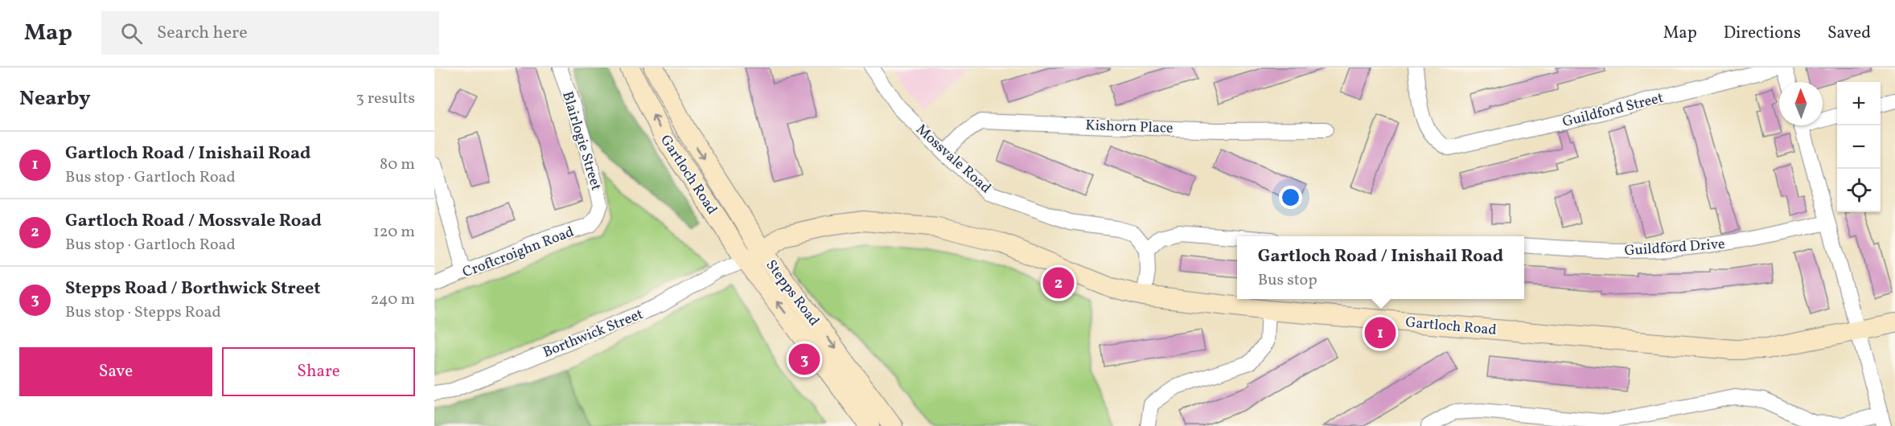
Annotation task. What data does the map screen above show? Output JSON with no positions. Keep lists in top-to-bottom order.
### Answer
{
  "streets": {
    "main road": ["Gartloch Road", "Stepps Road"],
    "street": [
      "Guildford Street",
      "Kishorn Place",
      "Blairlogie Street",
      "Mossvale Road",
      "Guildford Drive",
      "Croftcroighn Road",
      "Borthwick Street"
    ]
  },
  "crossings": [
    ["Kishorn Place", "Mossvale Road"],
    ["Blairlogie Street", "Croftcroighn Road"],
    ["Gartloch Road", "Stepps Road"],
    ["Gartloch Road", "Borthwick Street"],
    ["Stepps Road", "Borthwick Street"]
  ],
  "north": "top",
  "page": {
    "header": "Map",
    "search": "Search here",
    "nav": ["Map", "Directions", "Saved"],
    "heading": ["Nearby", "3 results"],
    "map_buttons": ["+", "−"],
    "list": [
      {
        "mark": "1",
        "name": "Gartloch Road / Inishail Road",
        "note": "Bus stop · Gartloch Road",
        "value": "80 m"
      },
      {
        "mark": "2",
        "name": "Gartloch Road / Mossvale Road",
        "note": "Bus stop · Gartloch Road",
        "value": "120 m"
      },
      {
        "mark": "3",
        "name": "Stepps Road / Borthwick Street",
        "note": "Bus stop · Stepps Road",
        "value": "240 m"
      }
    ],
    "popup": ["Gartloch Road / Inishail Road", "Bus stop"],
    "pins": ["2", "1", "3"],
    "buttons": ["Save", "Share"]
  }
}
